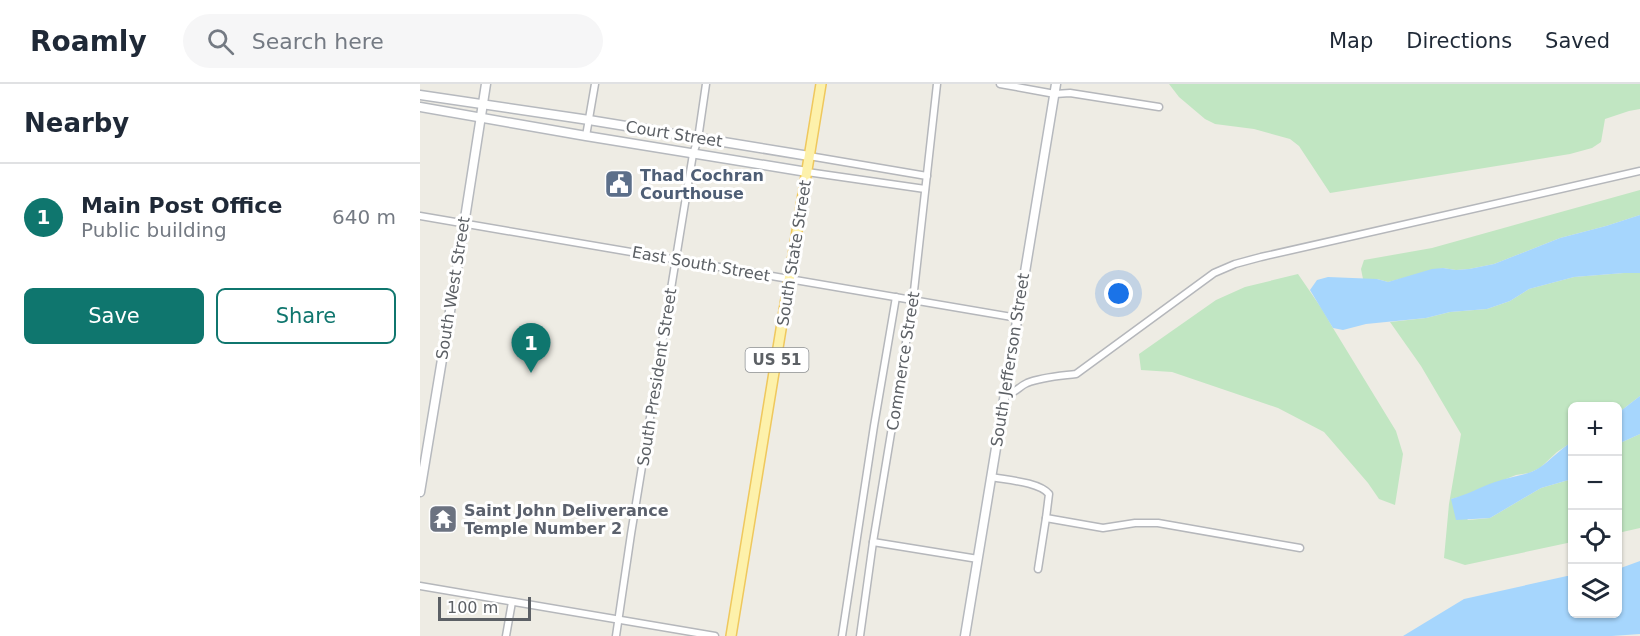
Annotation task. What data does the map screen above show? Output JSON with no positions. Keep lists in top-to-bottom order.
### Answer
{
  "streets": {
    "main road": ["South State Street", "US 51"],
    "street": [
      "Court Street",
      "East South Street",
      "South West Street",
      "South Jefferson Street",
      "Commerce Street",
      "South President Street"
    ]
  },
  "crossings": [
    ["Court Street", "South State Street"],
    ["Court Street", "South West Street"],
    ["Court Street", "Commerce Street"],
    ["Court Street", "South President Street"],
    ["South State Street", "East South Street"],
    ["East South Street", "South West Street"],
    ["East South Street", "South Jefferson Street"],
    ["East South Street", "Commerce Street"],
    ["East South Street", "South President Street"]
  ],
  "places": {
    "public building": ["Thad Cochran Courthouse"],
    "temple": ["Saint John Deliverance Temple Number 2"]
  },
  "scale_bar": "100 m",
  "page": {
    "header": "Roamly",
    "search": "Search here",
    "nav": ["Map", "Directions", "Saved"],
    "heading": "Nearby",
    "list": [
      {
        "mark": "1",
        "name": "Main Post Office",
        "note": "Public building",
        "value": "640 m"
      }
    ],
    "buttons": ["Save", "Share"],
    "pins": "1",
    "map_buttons": ["+", "−"],
    "scale": "100 m"
  }
}
